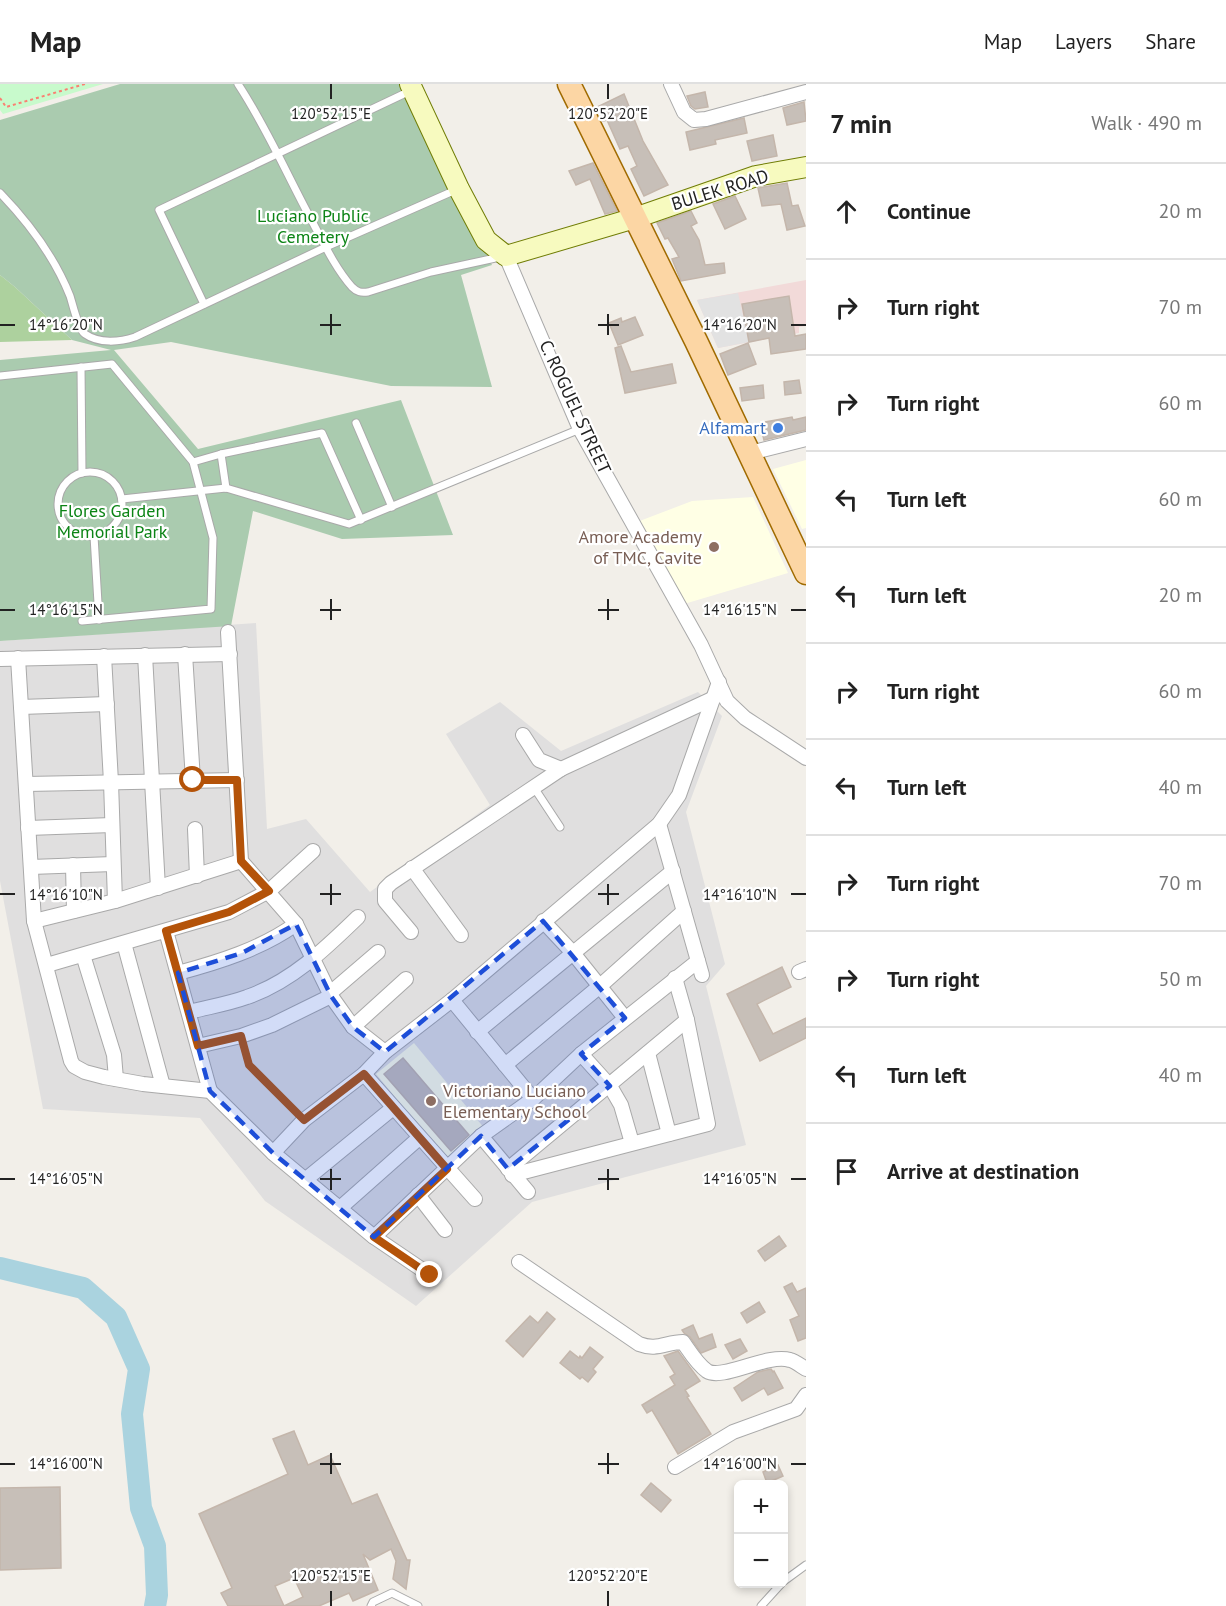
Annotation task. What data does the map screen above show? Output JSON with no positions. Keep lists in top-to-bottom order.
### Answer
{
  "streets": {
    "street": ["BULEK ROAD", "C. ROGUEL STREET"]
  },
  "crossings": [
    ["BULEK ROAD", "C. ROGUEL STREET"]
  ],
  "parks": ["Luciano Public Cemetery", "Flores Garden Memorial Park"],
  "places": ["Alfamart", "Amore Academy of TMC, Cavite", "Victoriano Luciano Elementary School"],
  "page": {
    "header": "Map",
    "nav": ["Map", "Layers", "Share"],
    "heading": ["7 min", "Walk · 490 m"],
    "list": [
      ["Continue", "20 m"],
      ["Turn right", "70 m"],
      ["Turn right", "60 m"],
      ["Turn left", "60 m"],
      ["Turn left", "20 m"],
      ["Turn right", "60 m"],
      ["Turn left", "40 m"],
      ["Turn right", "70 m"],
      ["Turn right", "50 m"],
      ["Turn left", "40 m"],
      "Arrive at destination"
    ],
    "map_buttons": ["+", "−"]
  },
  "coordinates": [
    "120°52'15\"E",
    "120°52'20\"E",
    "14°16'20\"N",
    "14°16'15\"N",
    "14°16'10\"N",
    "14°16'05\"N",
    "14°16'00\"N"
  ]
}
